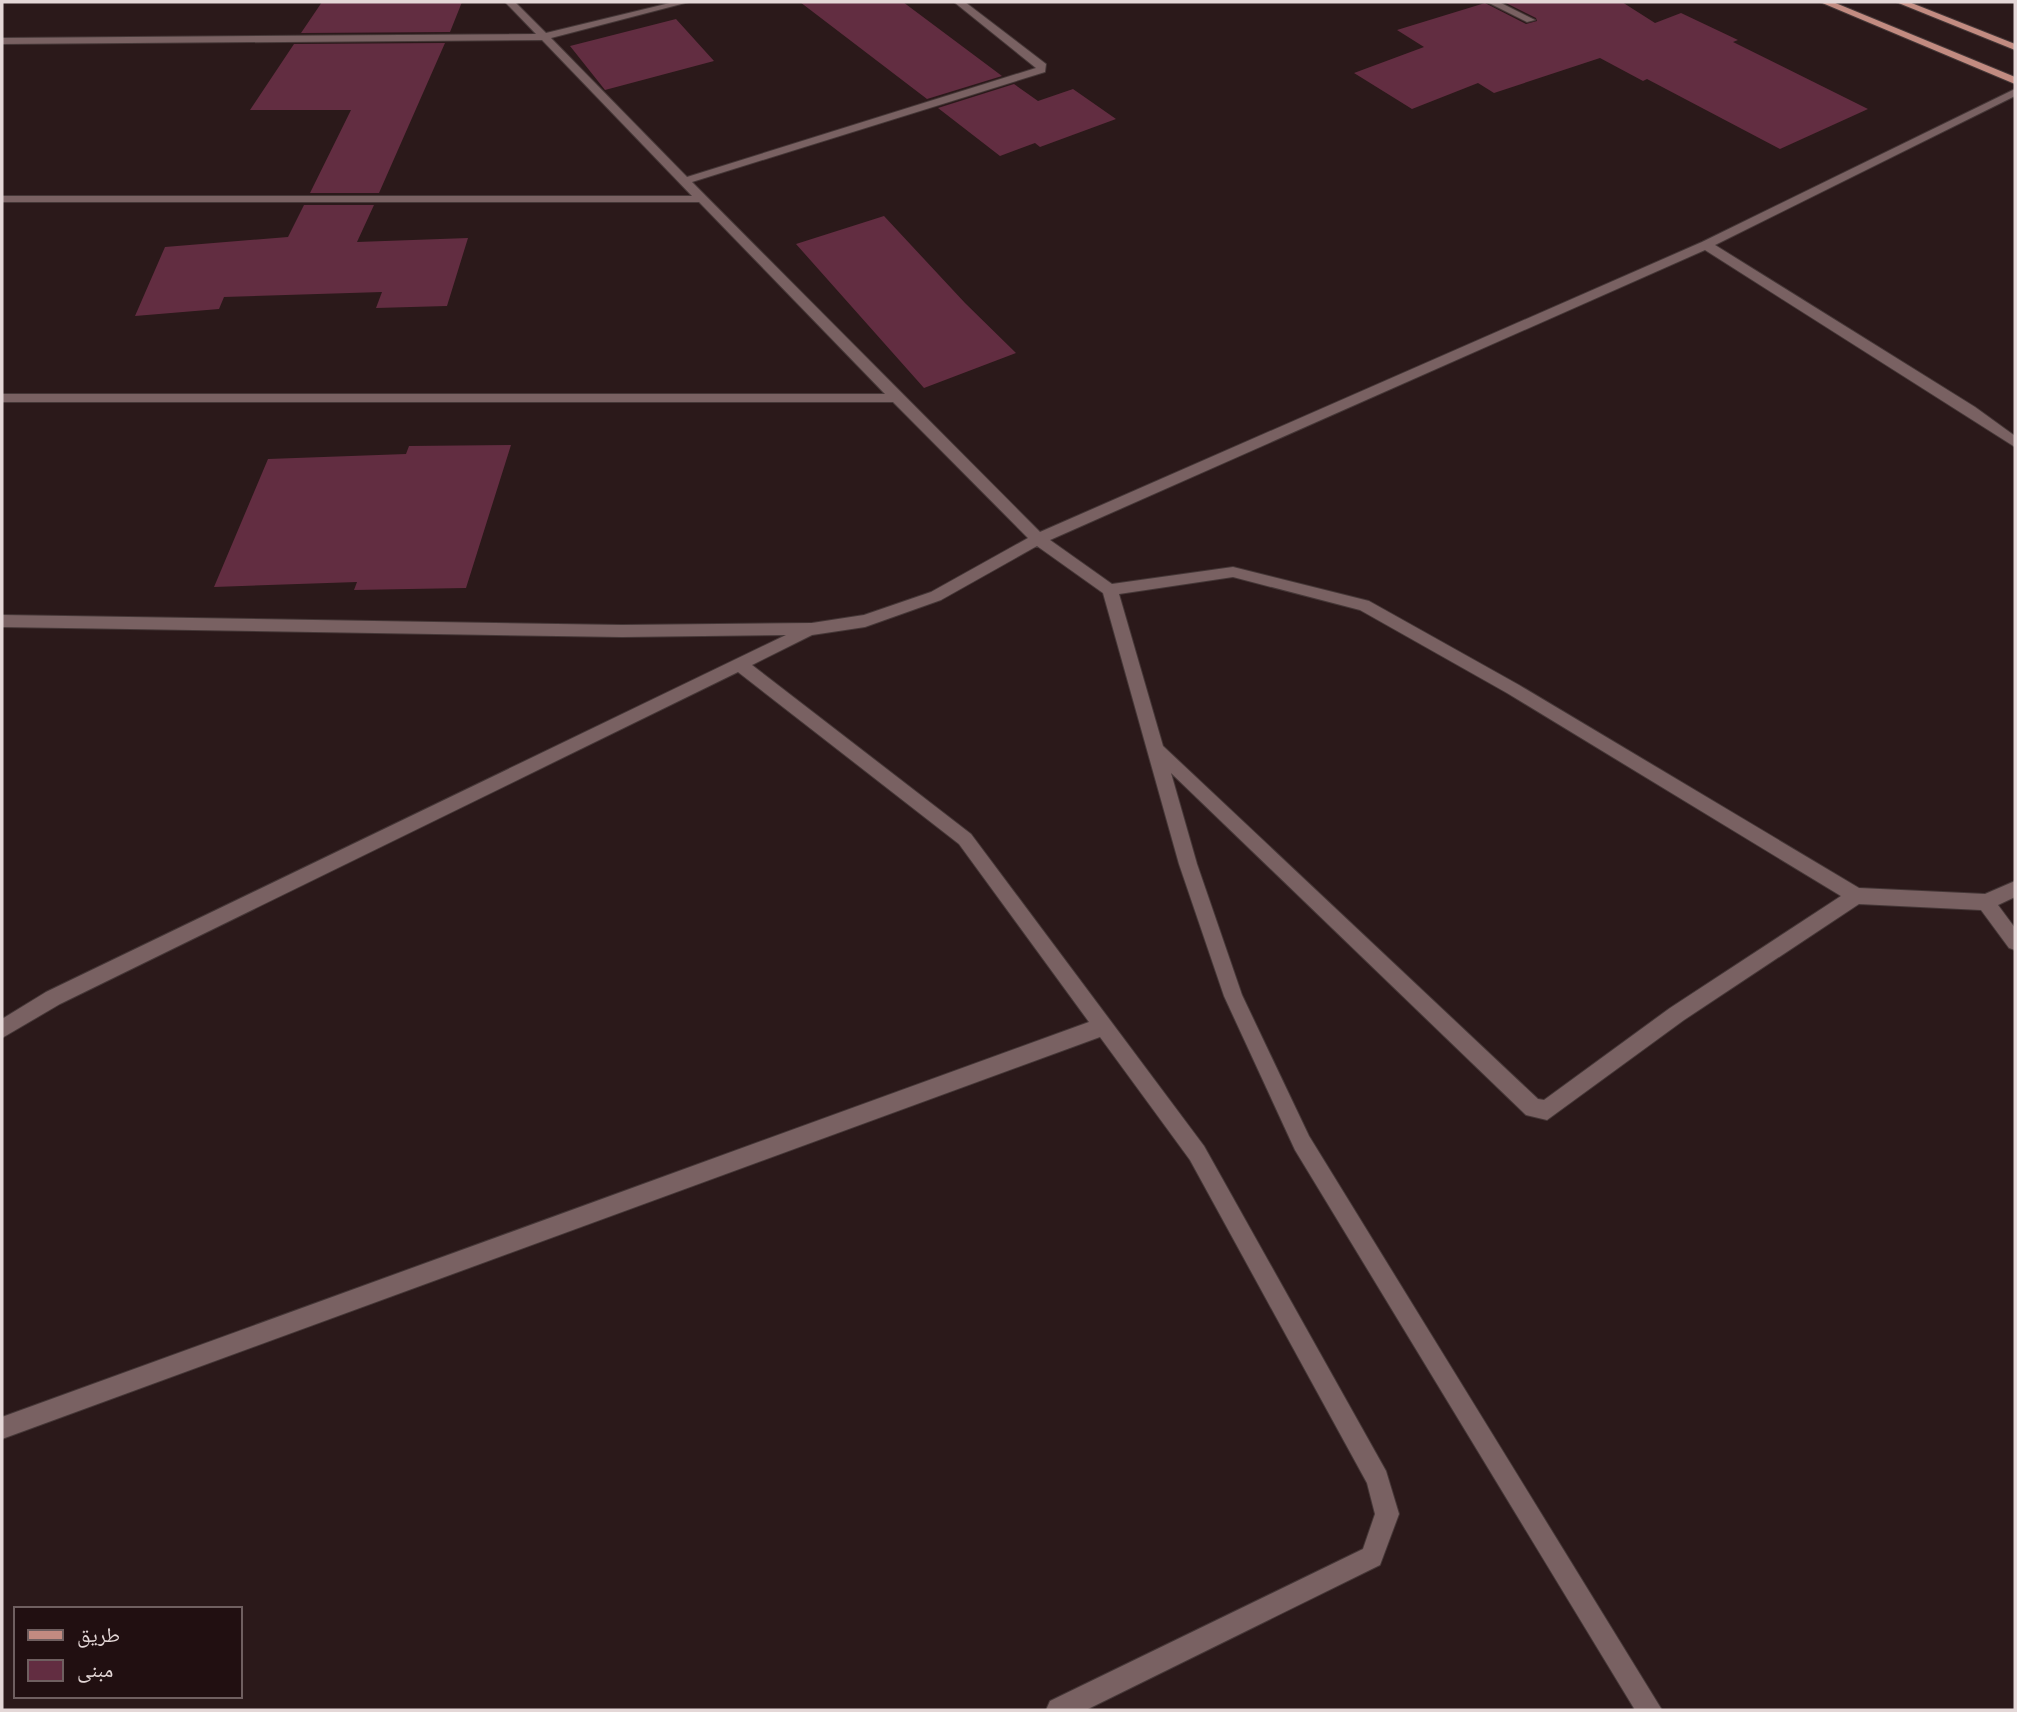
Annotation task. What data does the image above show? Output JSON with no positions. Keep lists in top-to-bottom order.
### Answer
{
  "legend": ["طريق", "مبنى"]
}
